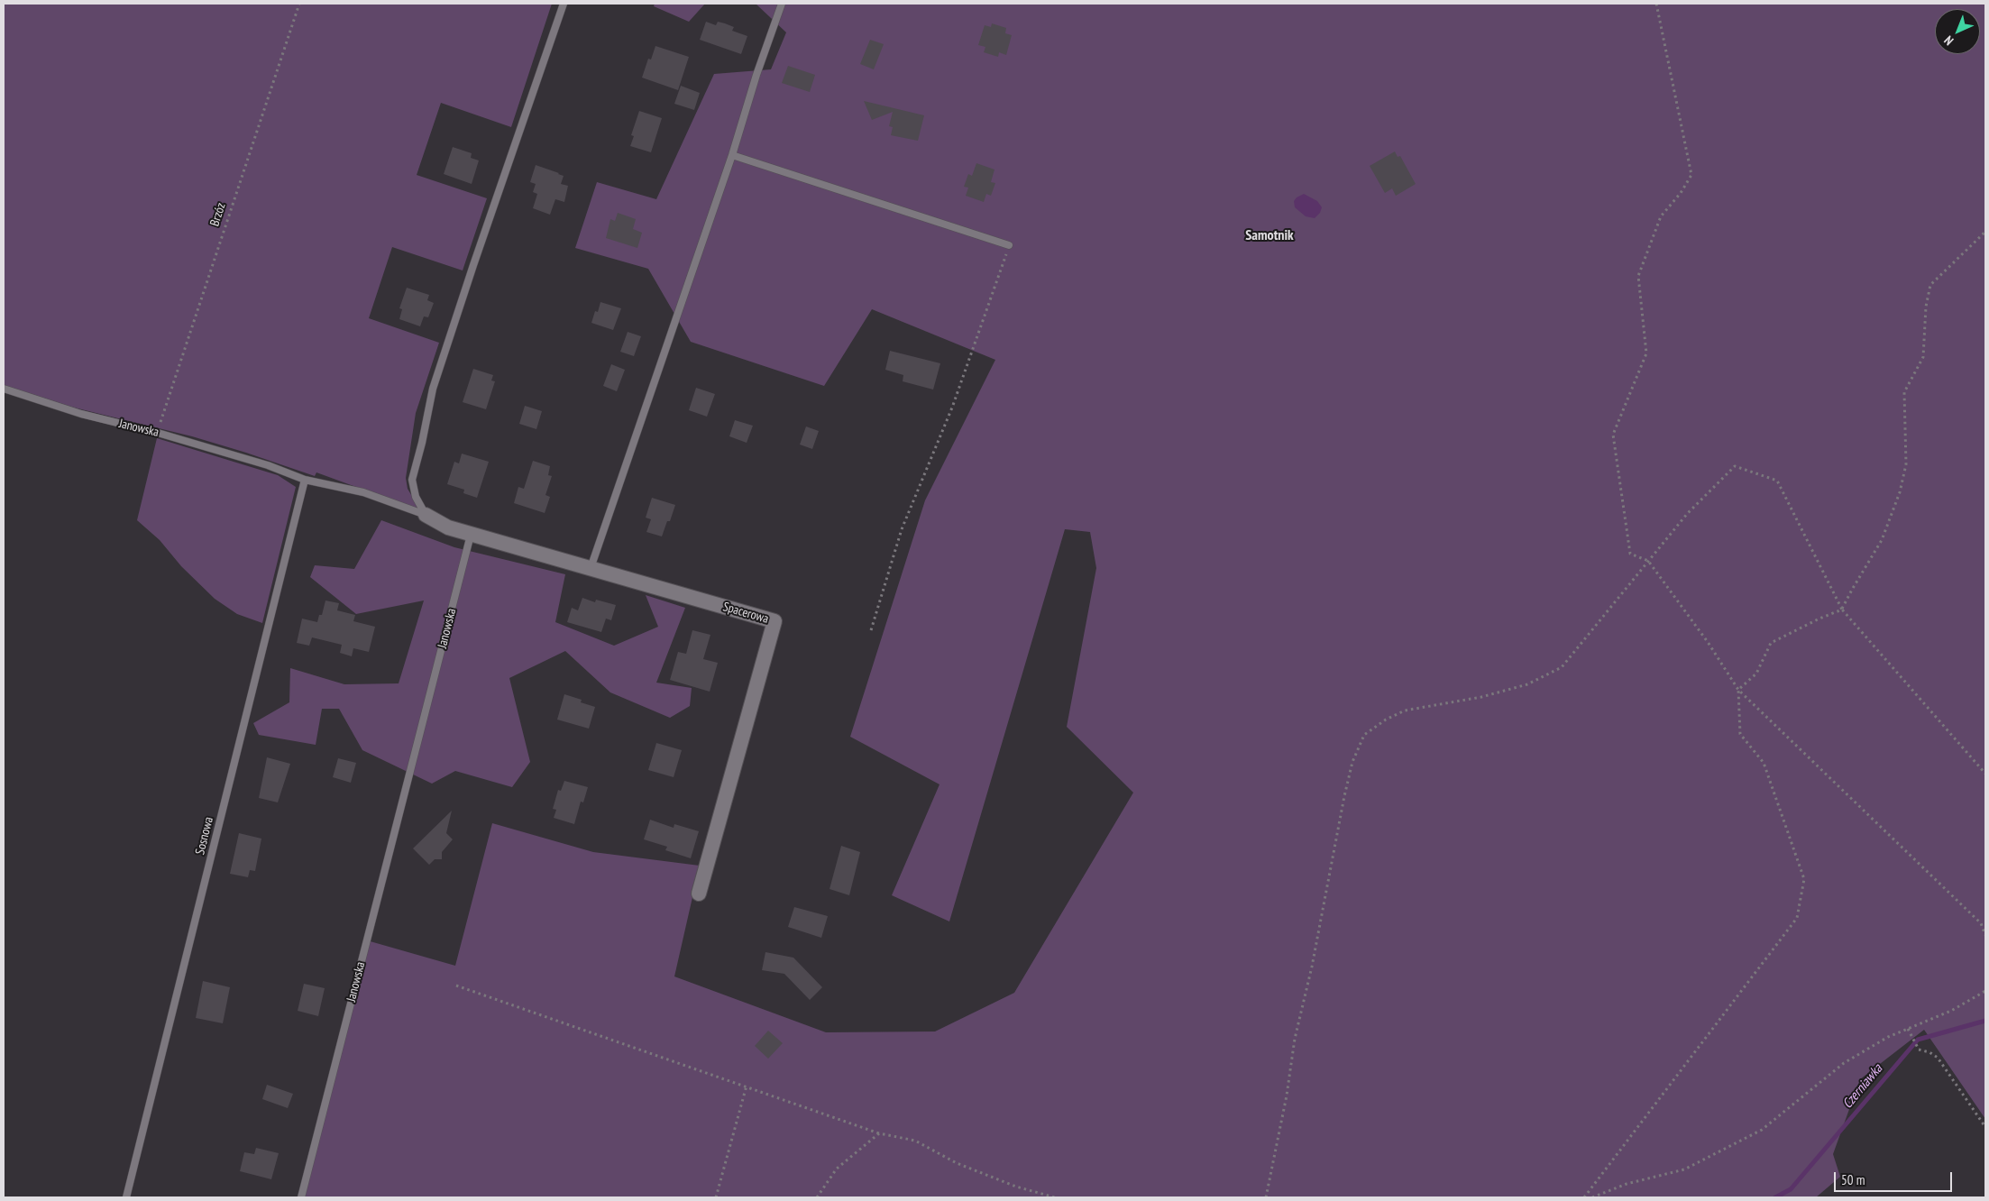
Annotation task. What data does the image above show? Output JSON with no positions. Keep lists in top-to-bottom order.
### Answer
{
  "streets": {
    "street": ["Janowska", "Spacerowa"],
    "lane": ["Sosnowa"],
    "path": ["Brzóz"]
  },
  "crossings": [
    ["Brzóz", "Janowska"],
    ["Janowska", "Spacerowa"],
    ["Janowska", "Sosnowa"]
  ],
  "districts": ["Samotnik"],
  "water": ["Czerniawka"],
  "scale_bar": "50 m",
  "north": "bottom left"
}
